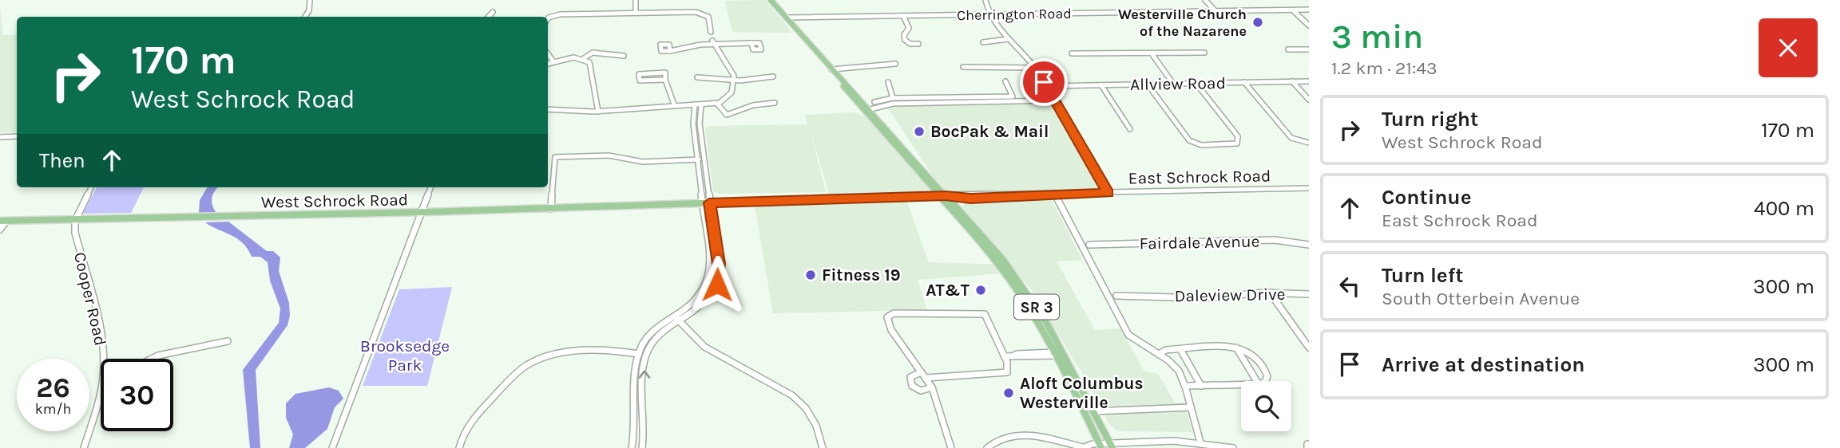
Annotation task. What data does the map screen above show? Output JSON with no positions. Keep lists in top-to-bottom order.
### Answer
{
  "streets": {
    "main road": ["West Schrock Road", "SR 3"],
    "street": [
      "Cherrington Road",
      "Allview Road",
      "East Schrock Road",
      "Fairdale Avenue",
      "Daleview Drive",
      "Cooper Road"
    ]
  },
  "crossings": [
    ["East Schrock Road", "West Schrock Road"],
    ["East Schrock Road", "SR 3"],
    ["West Schrock Road", "Cooper Road"],
    ["West Schrock Road", "SR 3"]
  ],
  "parks": ["Brooksedge Park"],
  "places": [
    "Westerville Church of the Nazarene",
    "BocPak & Mail",
    "Fitness 19",
    "AT&T",
    "Aloft Columbus Westerville"
  ],
  "page": {
    "heading": ["3 min", "1.2 km · 21:43"],
    "turn": ["170 m", "West Schrock Road"],
    "list": [
      {
        "name": "Turn right",
        "note": "West Schrock Road",
        "value": "170 m"
      },
      {
        "name": "Continue",
        "note": "East Schrock Road",
        "value": "400 m"
      },
      {
        "name": "Turn left",
        "note": "South Otterbein Avenue",
        "value": "300 m"
      },
      {
        "name": "Arrive at destination",
        "value": "300 m"
      }
    ],
    "then": "Then",
    "speed": "26 km/h",
    "limit": "30"
  }
}
